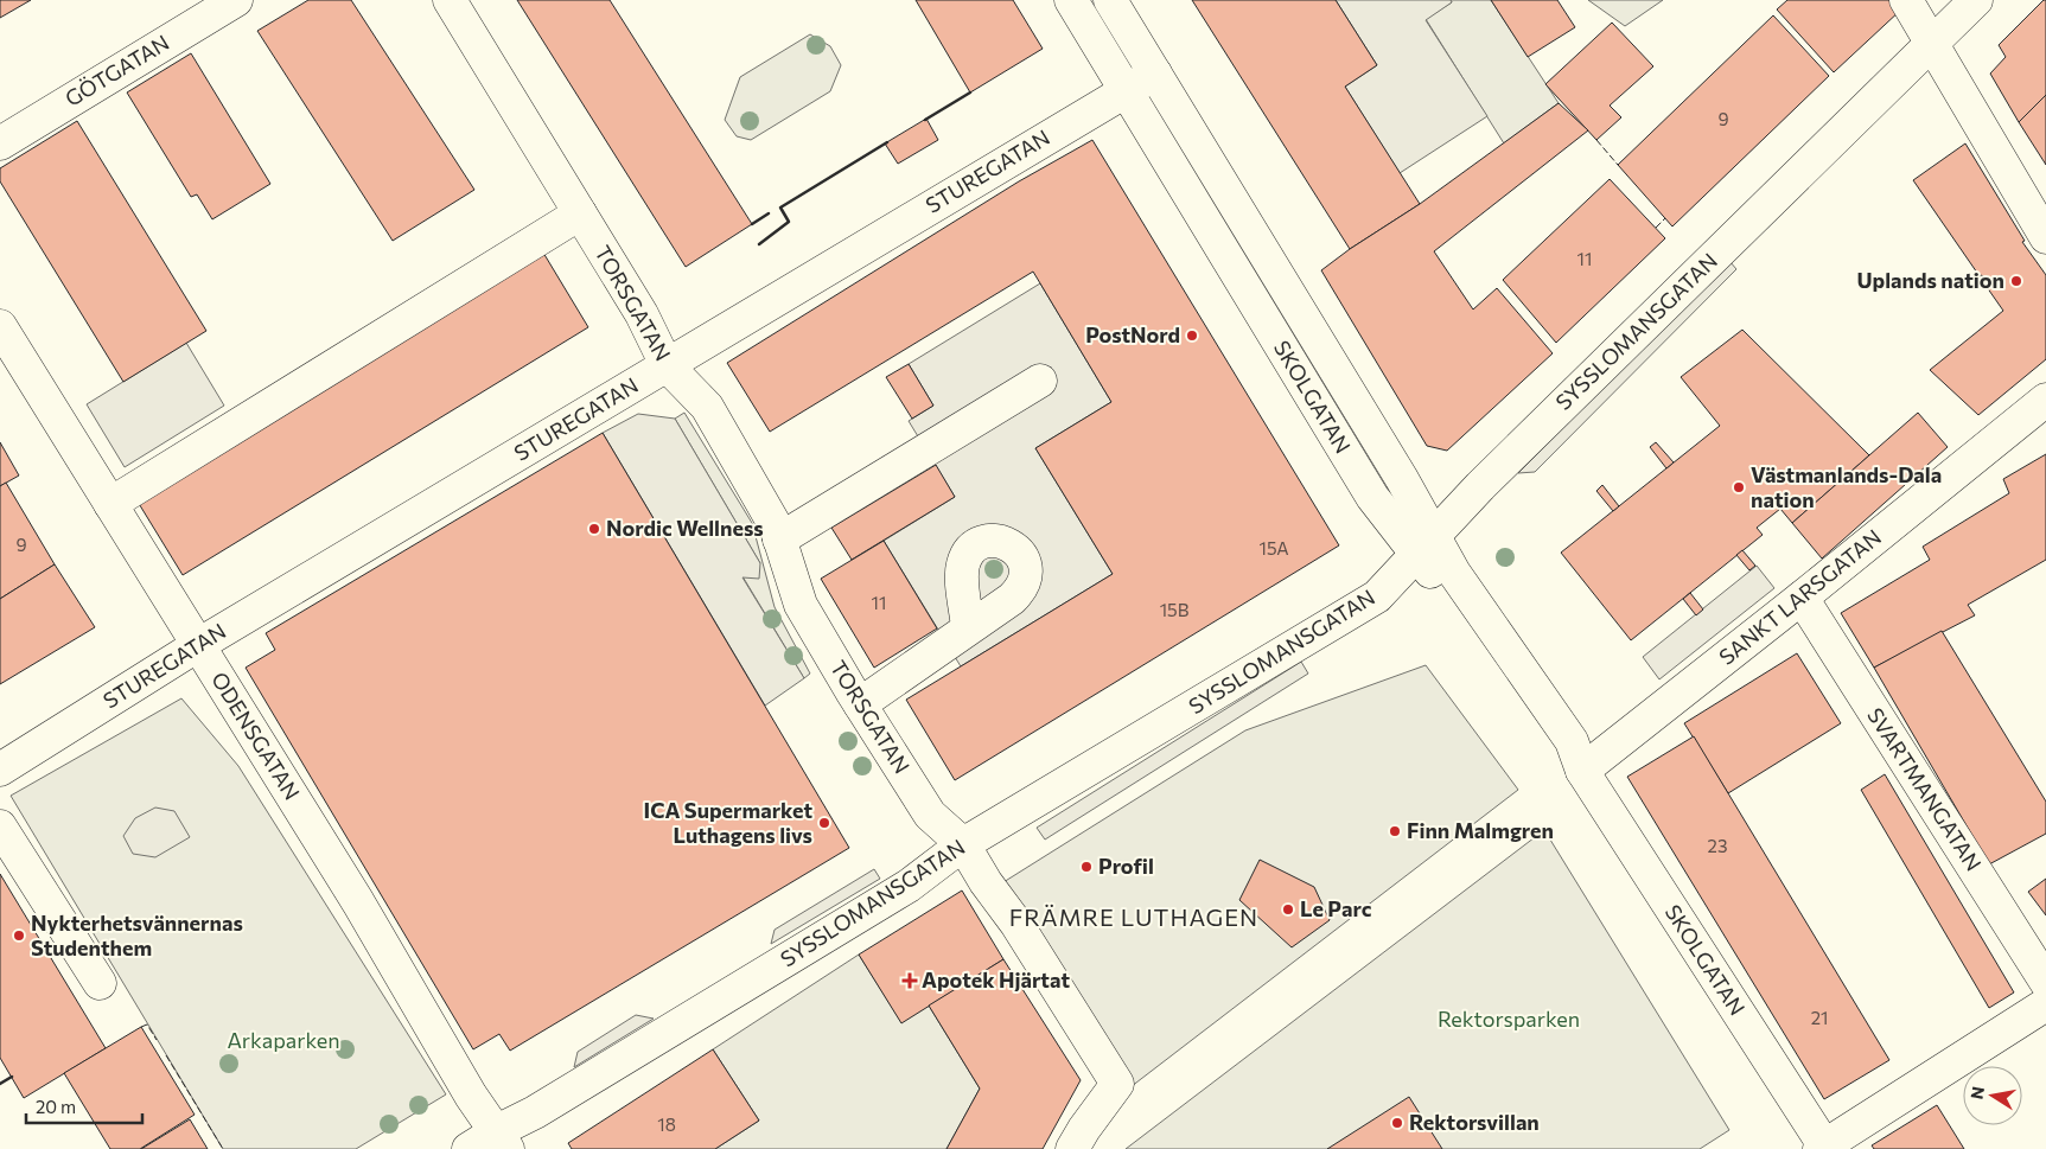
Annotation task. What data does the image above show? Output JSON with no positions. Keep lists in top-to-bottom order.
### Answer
{
  "streets": {
    "street": [
      "GÖTGATAN",
      "STUREGATAN",
      "TORSGATAN",
      "SYSSLOMANSGATAN",
      "SKOLGATAN",
      "SANKT LARSGATAN",
      "ODENSGATAN",
      "SVARTMANGATAN"
    ]
  },
  "crossings": [
    ["STUREGATAN", "TORSGATAN"],
    ["STUREGATAN", "SKOLGATAN"],
    ["STUREGATAN", "ODENSGATAN"],
    ["TORSGATAN", "SYSSLOMANSGATAN"],
    ["SYSSLOMANSGATAN", "SKOLGATAN"],
    ["SYSSLOMANSGATAN", "ODENSGATAN"],
    ["SKOLGATAN", "SANKT LARSGATAN"],
    ["SANKT LARSGATAN", "SVARTMANGATAN"]
  ],
  "districts": ["FRÄMRE LUTHAGEN"],
  "parks": ["Rektorsparken", "Arkaparken"],
  "places": {
    "other": [
      "Uplands nation",
      "PostNord",
      "Västmanlands-Dala nation",
      "Nordic Wellness",
      "ICA Supermarket Luthagens livs",
      "Finn Malmgren",
      "Profil",
      "Le Parc",
      "Nykterhetsvännernas Studenthem",
      "Rektorsvillan"
    ],
    "health": ["Apotek Hjärtat"]
  },
  "house_numbers": [
    "9",
    "11",
    "9",
    "15A",
    "11",
    "15B",
    "23",
    "21",
    "18"
  ],
  "scale_bar": "20 m",
  "north": "left"
}
